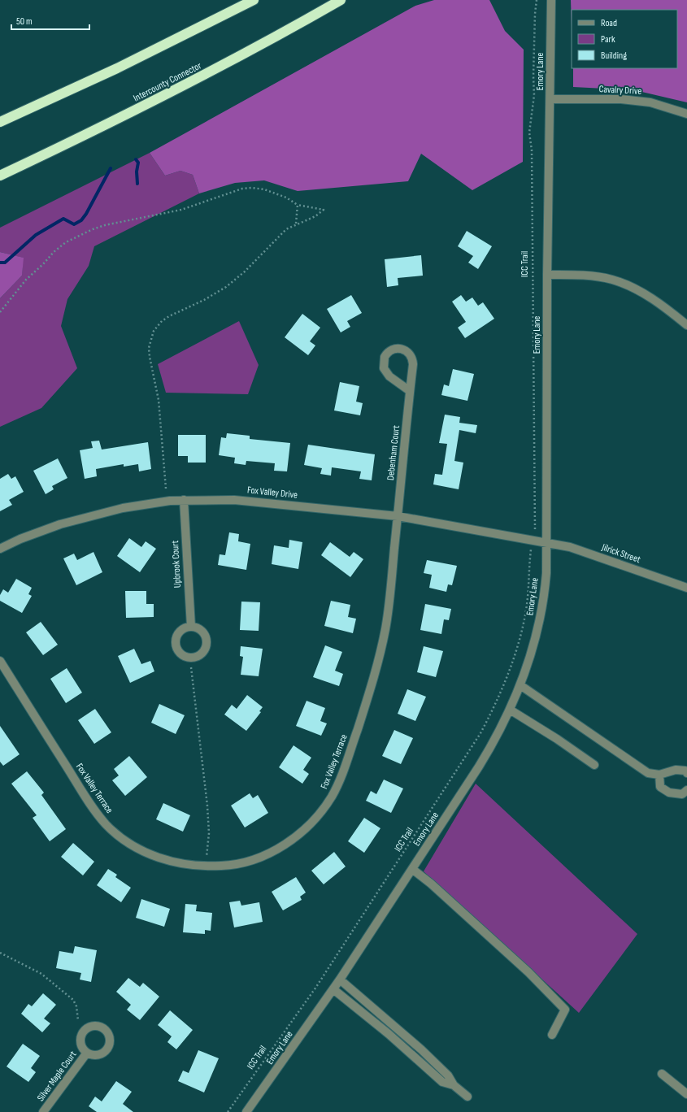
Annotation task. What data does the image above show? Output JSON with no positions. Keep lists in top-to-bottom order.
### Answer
{
  "streets": {
    "highway": ["Intercounty Connector"],
    "street": [
      "Emory Lane",
      "Cavalry Drive",
      "Debenham Court",
      "Fox Valley Drive",
      "Jilrick Street",
      "Upbrook Court",
      "Fox Valley Terrace",
      "Silver Maple Court"
    ],
    "path": ["ICC Trail"]
  },
  "crossings": [
    ["Emory Lane", "Cavalry Drive"],
    ["Emory Lane", "Fox Valley Drive"],
    ["Emory Lane", "Jilrick Street"],
    ["Debenham Court", "Fox Valley Drive"],
    ["Debenham Court", "Fox Valley Terrace"],
    ["Fox Valley Drive", "Jilrick Street"],
    ["Fox Valley Drive", "Upbrook Court"],
    ["Fox Valley Drive", "Fox Valley Terrace"]
  ],
  "legend": ["Road", "Park", "Building"],
  "scale_bar": "50 m"
}
